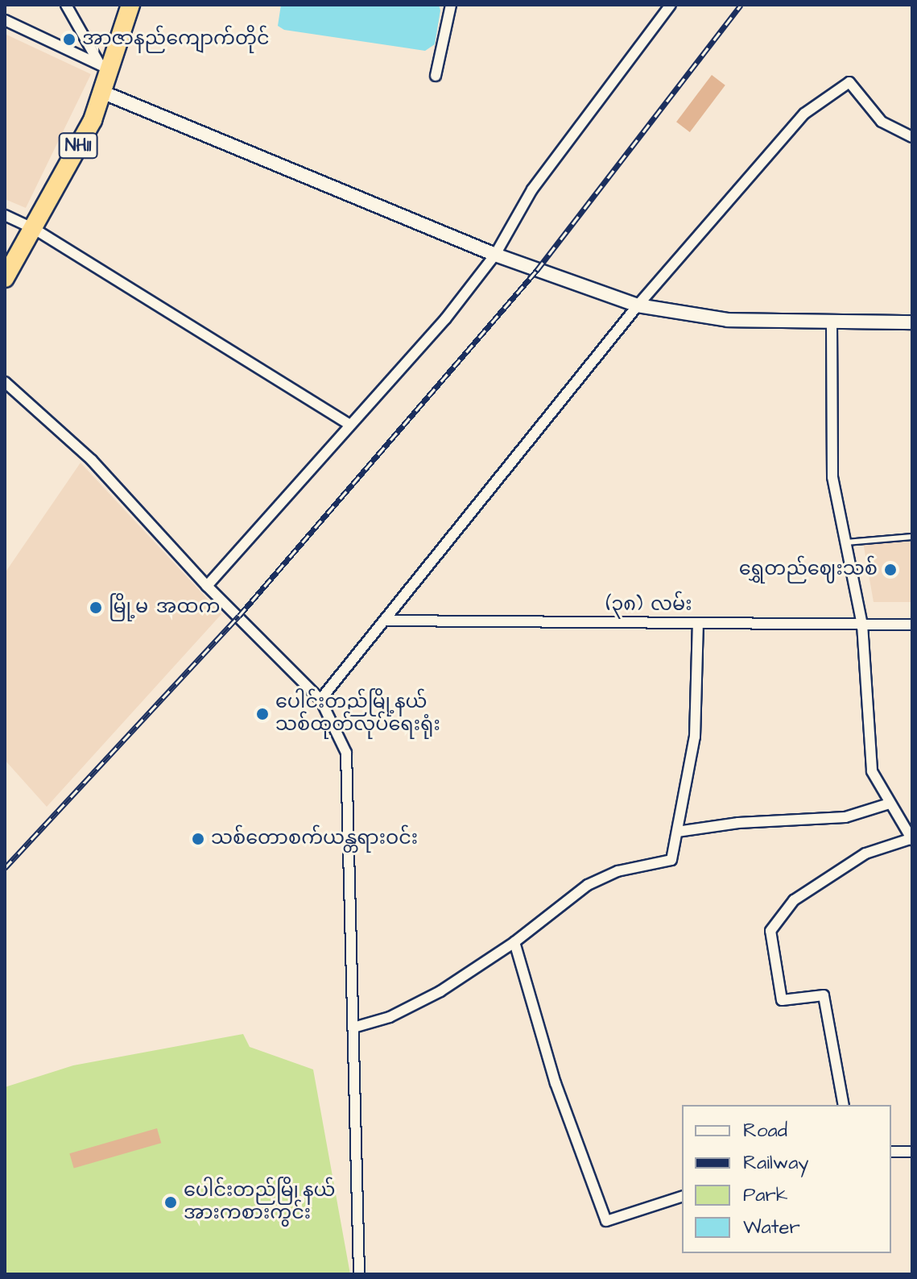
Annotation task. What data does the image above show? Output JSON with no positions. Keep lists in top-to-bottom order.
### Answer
{
  "streets": {
    "highway": ["NH11"],
    "street": ["(၃၈) လမ်း"]
  },
  "places": [
    "အာဇာနည်ကျောက်တိုင်",
    "ရွှေတည်ဈေးသစ်",
    "မြို့မ အထက",
    "ပေါင်းတည်မြို့နယ် သစ်ထုတ်လုပ်ရေးရုံး",
    "သစ်တောစက်ယန္တရားဝင်း",
    "‌ပေါင်းတည်မြို့နယ် အားကစားကွင်း"
  ],
  "legend": [
    "Road",
    "Railway",
    "Park",
    "Water"
  ]
}
